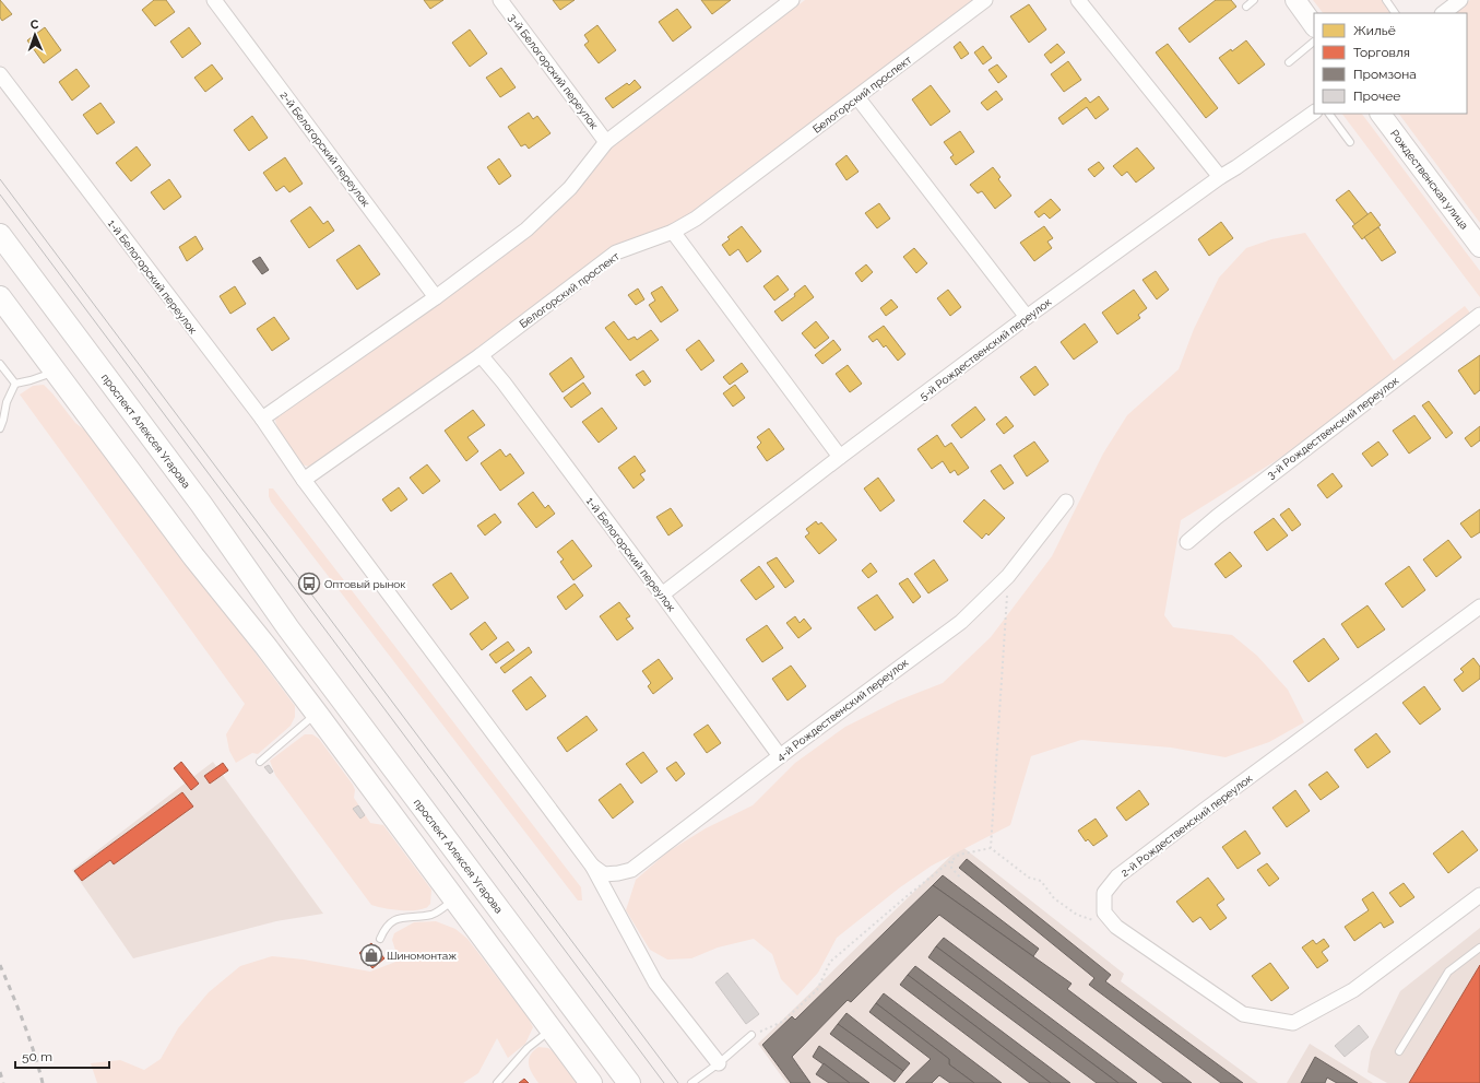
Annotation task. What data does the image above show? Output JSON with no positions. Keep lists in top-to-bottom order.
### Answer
{
  "streets": {
    "main road": ["Рождественская улица", "проспект Алексея Угарова"],
    "street": [
      "3-й Белогорский переулок",
      "Белогорский проспект",
      "2-й Белогорский переулок",
      "1-й Белогорский переулок",
      "5-й Рождественский переулок",
      "3-й Рождественский переулок",
      "4-й Рождественский переулок",
      "2-й Рождественский переулок"
    ]
  },
  "crossings": [
    ["Белогорский проспект", "1-й Белогорский переулок"],
    ["1-й Белогорский переулок", "5-й Рождественский переулок"],
    ["1-й Белогорский переулок", "4-й Рождественский переулок"]
  ],
  "places": {
    "bus stop": ["Оптовый рынок"],
    "shop": ["Шиномонтаж"]
  },
  "legend": [
    "Жильё",
    "Торговля",
    "Промзона",
    "Прочее"
  ],
  "scale_bar": "50 m",
  "north": "top"
}
